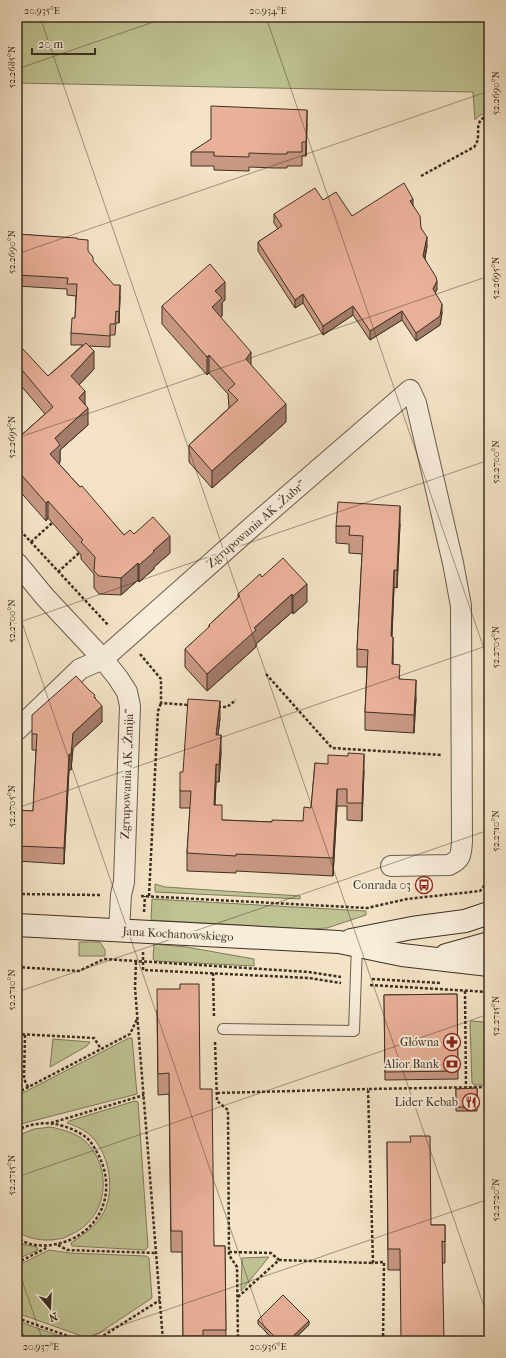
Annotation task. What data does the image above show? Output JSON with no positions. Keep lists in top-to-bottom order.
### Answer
{
  "streets": {
    "street": ["Zgrupowania AK „Żubr”", "Zgrupowania AK „Żmija”", "Jana Kochanowskiego"]
  },
  "crossings": [
    ["Zgrupowania AK „Żubr”", "Zgrupowania AK „Żmija”"],
    ["Zgrupowania AK „Żmija”", "Jana Kochanowskiego"]
  ],
  "places": {
    "bus stop": ["Conrada 03"],
    "pharmacy": ["Główna"],
    "bank": ["Alior Bank"],
    "restaurant": ["Lider Kebab"]
  },
  "scale_bar": "20 m",
  "north": "bottom",
  "coordinates": [
    "20.935°E",
    "20.934°E",
    "52.2685°N",
    "52.2690°N",
    "52.2695°N",
    "52.2700°N",
    "52.2705°N",
    "52.2710°N",
    "52.2715°N",
    "52.2720°N",
    "20.937°E",
    "20.936°E"
  ]
}
